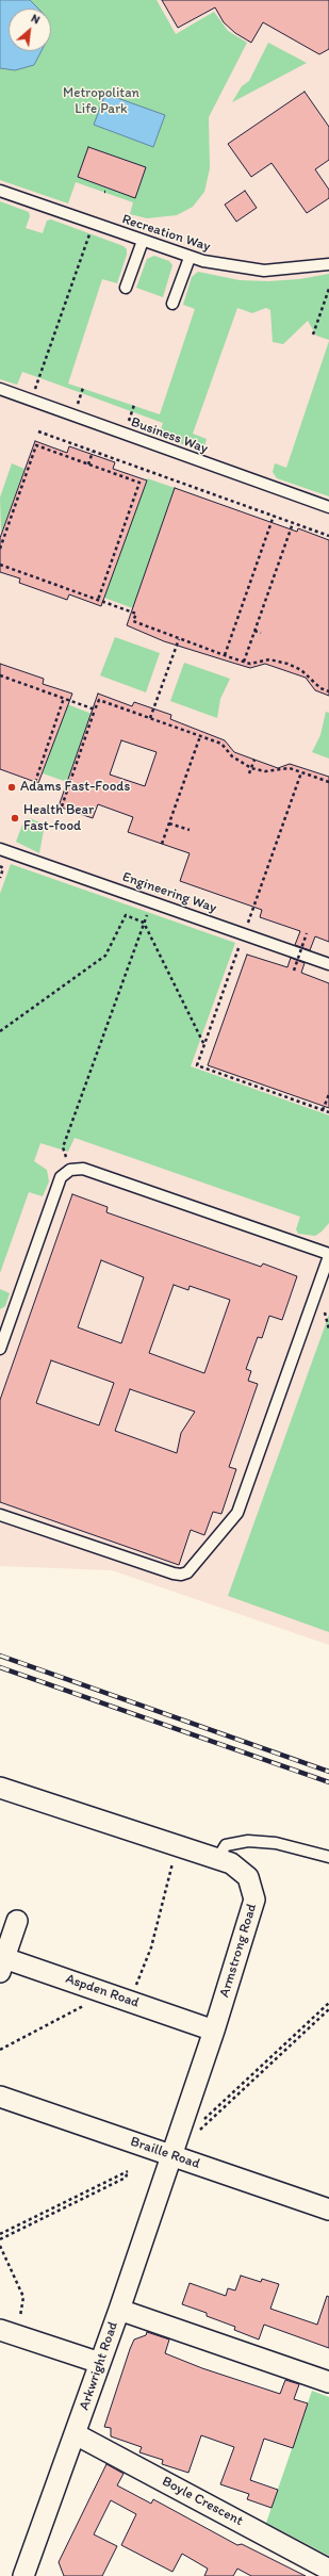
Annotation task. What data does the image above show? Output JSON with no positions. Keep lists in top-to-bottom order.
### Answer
{
  "streets": {
    "street": [
      "Armstrong Road",
      "Aspden Road",
      "Braille Road",
      "Arkwright Road",
      "Boyle Crescent"
    ],
    "lane": ["Recreation Way", "Business Way", "Engineering Way"]
  },
  "crossings": [
    ["Armstrong Road", "Aspden Road"],
    ["Armstrong Road", "Braille Road"],
    ["Armstrong Road", "Arkwright Road"],
    ["Braille Road", "Arkwright Road"],
    ["Arkwright Road", "Boyle Crescent"]
  ],
  "parks": ["Metropolitan Life Park"],
  "places": ["Adams Fast-Foods", "Health Bear Fast-food"],
  "north": "top right"
}
